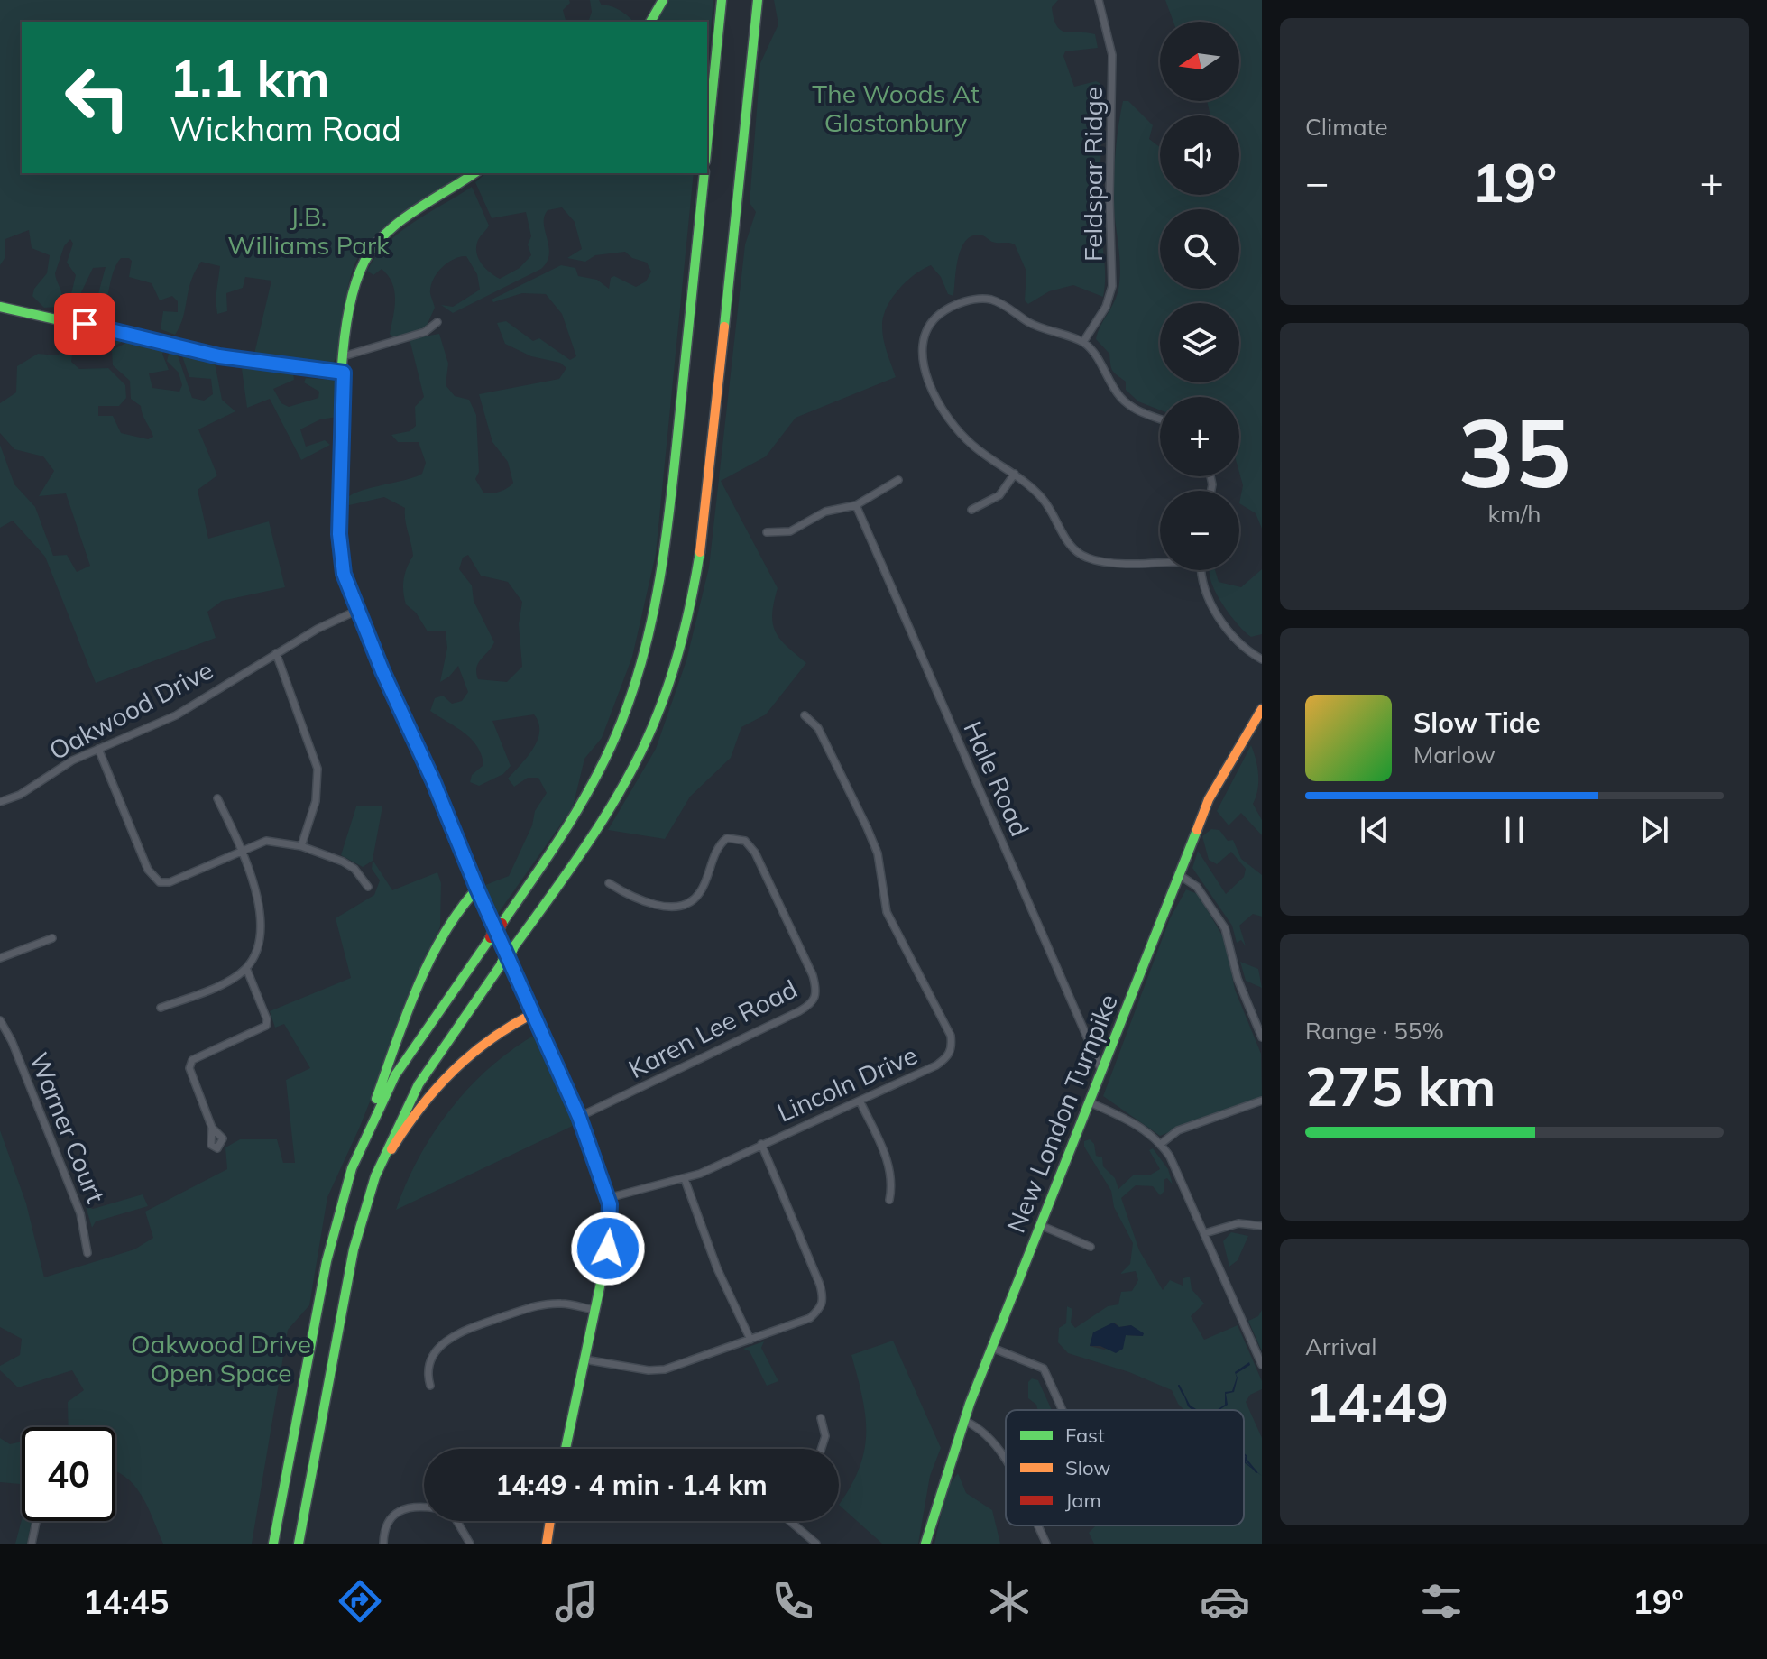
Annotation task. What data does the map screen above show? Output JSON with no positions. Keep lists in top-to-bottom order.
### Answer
{
  "streets": {
    "main road": ["New London Turnpike"],
    "street": [
      "Feldspar Ridge",
      "Oakwood Drive",
      "Hale Road",
      "Karen Lee Road",
      "Lincoln Drive",
      "Warner Court"
    ]
  },
  "crossings": [
    ["Hale Road", "New London Turnpike"]
  ],
  "parks": ["The Woods At Glastonbury", "J.B. Williams Park", "Oakwood Drive Open Space"],
  "legend": ["Fast", "Slow", "Jam"],
  "north": "left",
  "page": {
    "tile": [
      "Climate",
      ["35", "km/h"],
      ["Range · 55%", "275 km"],
      ["Arrival", "14:49"]
    ],
    "map_buttons": ["+", "−"],
    "turn": ["1.1 km", "Wickham Road"],
    "heat": ["−", "19°", "+"],
    "song": ["Slow Tide", "Marlow"],
    "limit": "40",
    "trip": "14:49 · 4 min · 1.4 km",
    "tabs": ["14:45", "19°"]
  }
}
